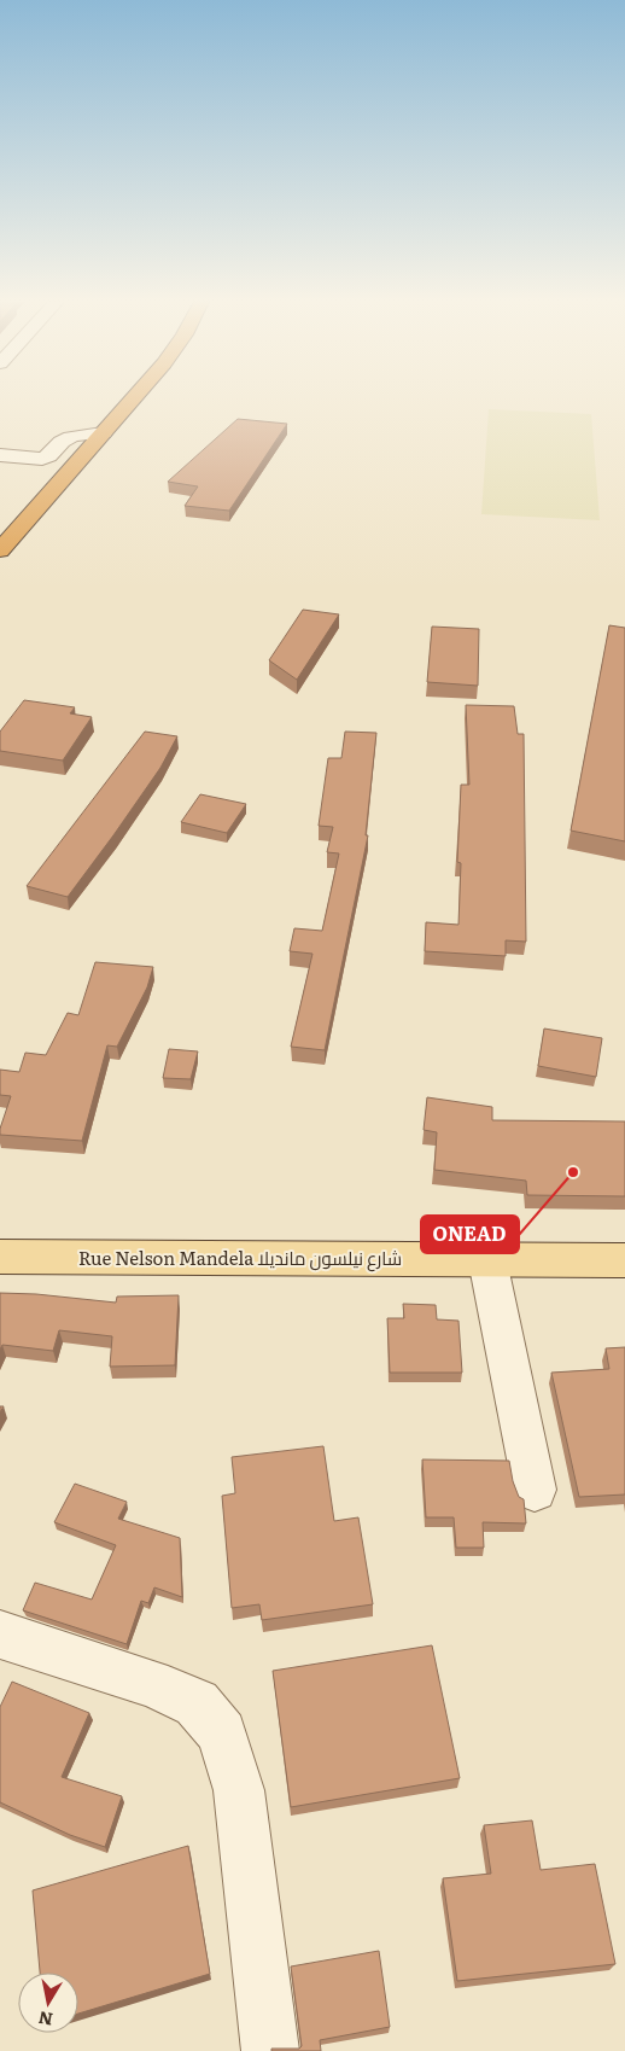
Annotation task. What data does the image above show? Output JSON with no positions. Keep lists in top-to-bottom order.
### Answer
{
  "streets": {
    "main road": ["Rue Nelson Mandela شارع نيلسون مانديلا"]
  },
  "places": ["ONEAD"],
  "north": "bottom"
}
